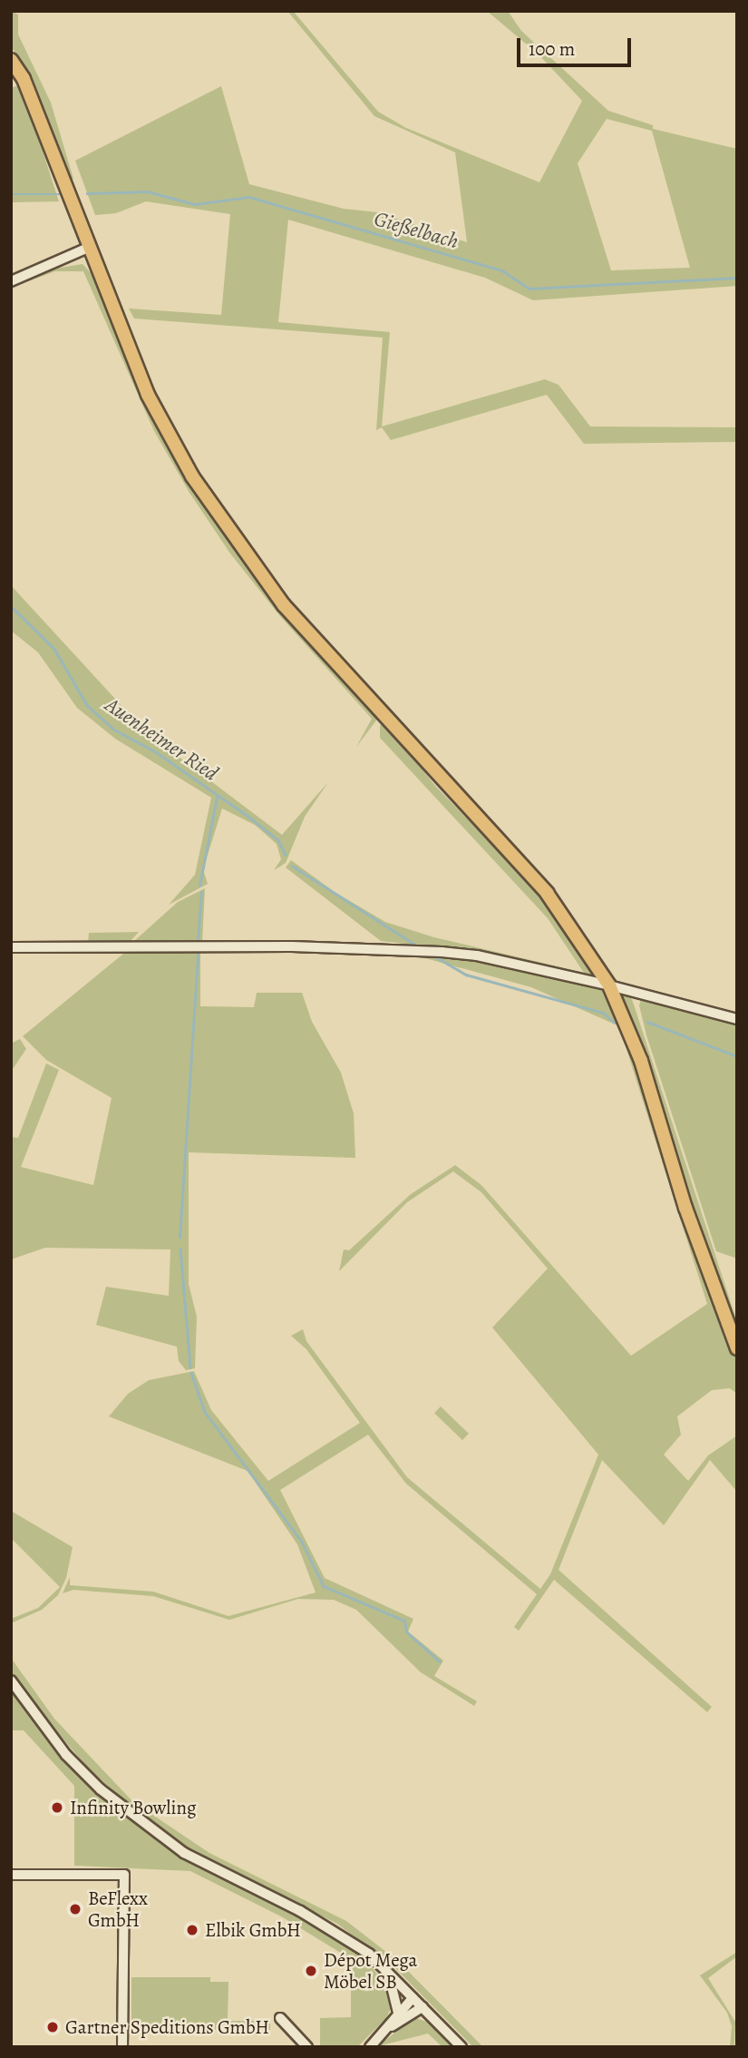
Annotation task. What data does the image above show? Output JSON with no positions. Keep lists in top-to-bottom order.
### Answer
{
  "water": ["Gießelbach", "Auenheimer Ried"],
  "places": [
    "Infinity Bowling",
    "BeFlexx GmbH",
    "Elbik GmbH",
    "Dépot Mega Möbel SB",
    "Gartner Speditions GmbH"
  ],
  "scale_bar": "100 m"
}
